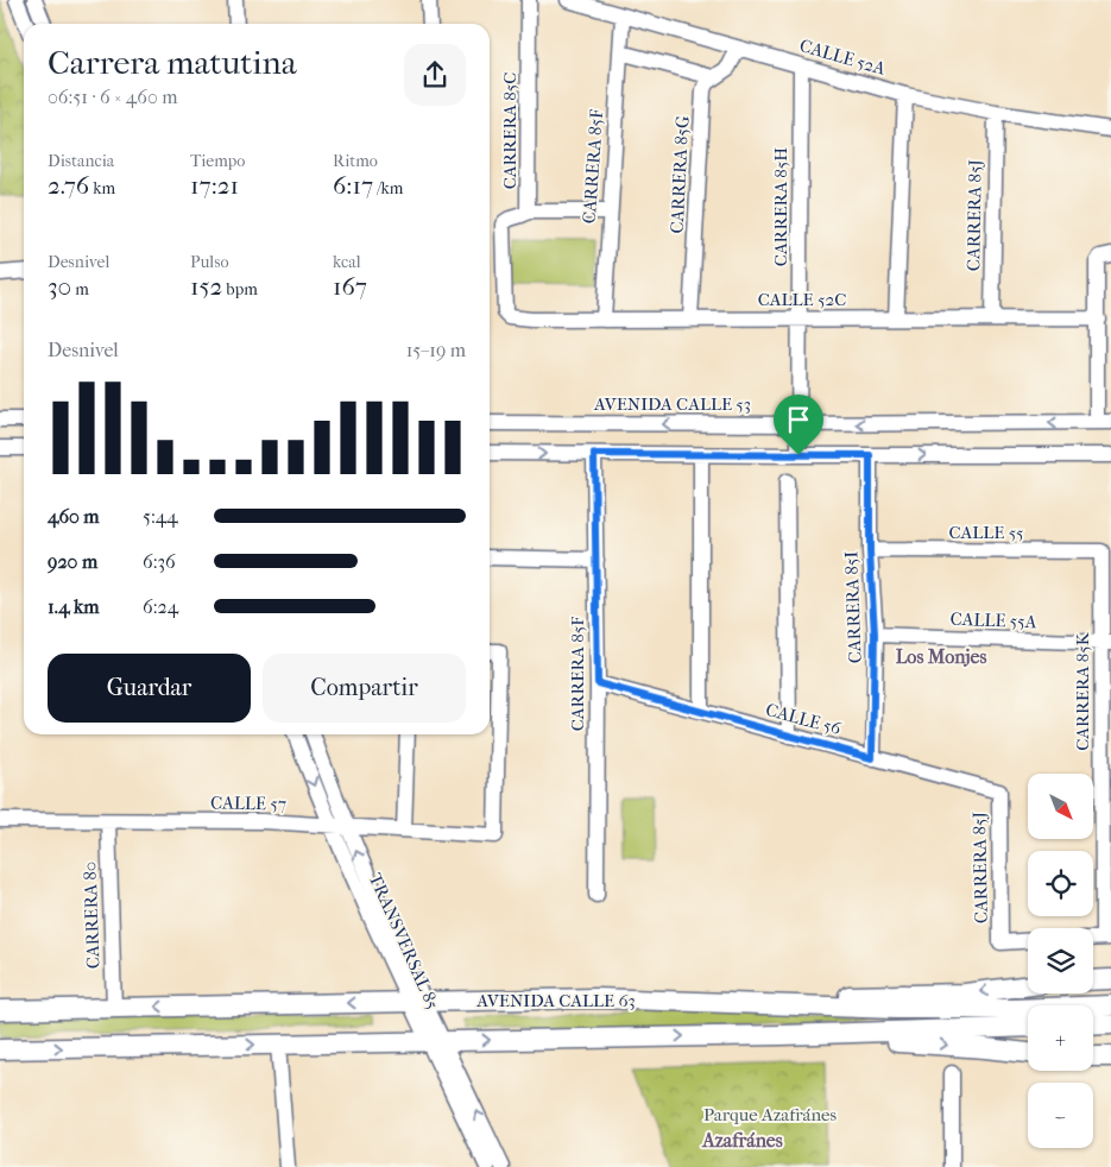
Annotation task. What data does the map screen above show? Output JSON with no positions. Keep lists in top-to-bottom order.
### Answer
{
  "streets": {
    "main road": ["AVENIDA CALLE 63"],
    "street": [
      "CALLE 52A",
      "CARRERA 85C",
      "CARRERA 85F",
      "CARRERA 85G",
      "CARRERA 85H",
      "CARRERA 85J",
      "CALLE 52C",
      "AVENIDA CALLE 53",
      "CALLE 55",
      "CARRERA 85I",
      "CALLE 55A",
      "CARRERA 85K",
      "CALLE 56",
      "CALLE 57",
      "CARRERA 80",
      "TRANSVERSAL 85"
    ]
  },
  "crossings": [
    ["CALLE 52A", "CARRERA 85F"],
    ["CALLE 52A", "CARRERA 85G"],
    ["CALLE 52A", "CARRERA 85H"],
    ["CALLE 52A", "CARRERA 85J"],
    ["CARRERA 85C", "CALLE 52C"],
    ["CARRERA 85F", "CALLE 52C"],
    ["CARRERA 85F", "CALLE 56"],
    ["CARRERA 85G", "CALLE 52C"],
    ["CARRERA 85H", "CALLE 52C"],
    ["CARRERA 85H", "AVENIDA CALLE 53"],
    ["CARRERA 85J", "CALLE 52C"],
    ["CARRERA 85J", "CALLE 56"],
    ["CALLE 55", "CARRERA 85I"],
    ["CALLE 55", "CARRERA 85K"],
    ["CARRERA 85I", "CALLE 55A"],
    ["CARRERA 85I", "CALLE 56"],
    ["CALLE 55A", "CARRERA 85K"],
    ["CALLE 57", "CARRERA 80"],
    ["CALLE 57", "TRANSVERSAL 85"],
    ["CARRERA 80", "AVENIDA CALLE 63"],
    ["TRANSVERSAL 85", "AVENIDA CALLE 63"]
  ],
  "districts": ["Los Monjes", "Azafránes"],
  "parks": ["Parque Azafránes"],
  "north": "bottom right",
  "page": {
    "heading": ["Carrera matutina", "06:51 · 6 × 460 m"],
    "stats": [
      ["Distancia", "2.76 km"],
      ["Tiempo", "17:21"],
      ["Ritmo", "6:17 /km"],
      ["Desnivel", "30 m"],
      ["Pulso", "152 bpm"],
      ["kcal", "167"]
    ],
    "chart": ["Desnivel", "15–19 m"],
    "list": [
      {
        "name": "460 m",
        "note": "5:44"
      },
      {
        "name": "920 m",
        "note": "6:36"
      },
      {
        "name": "1.4 km",
        "note": "6:24"
      }
    ],
    "buttons": ["Guardar", "Compartir"],
    "map_buttons": ["+", "−"]
  }
}
